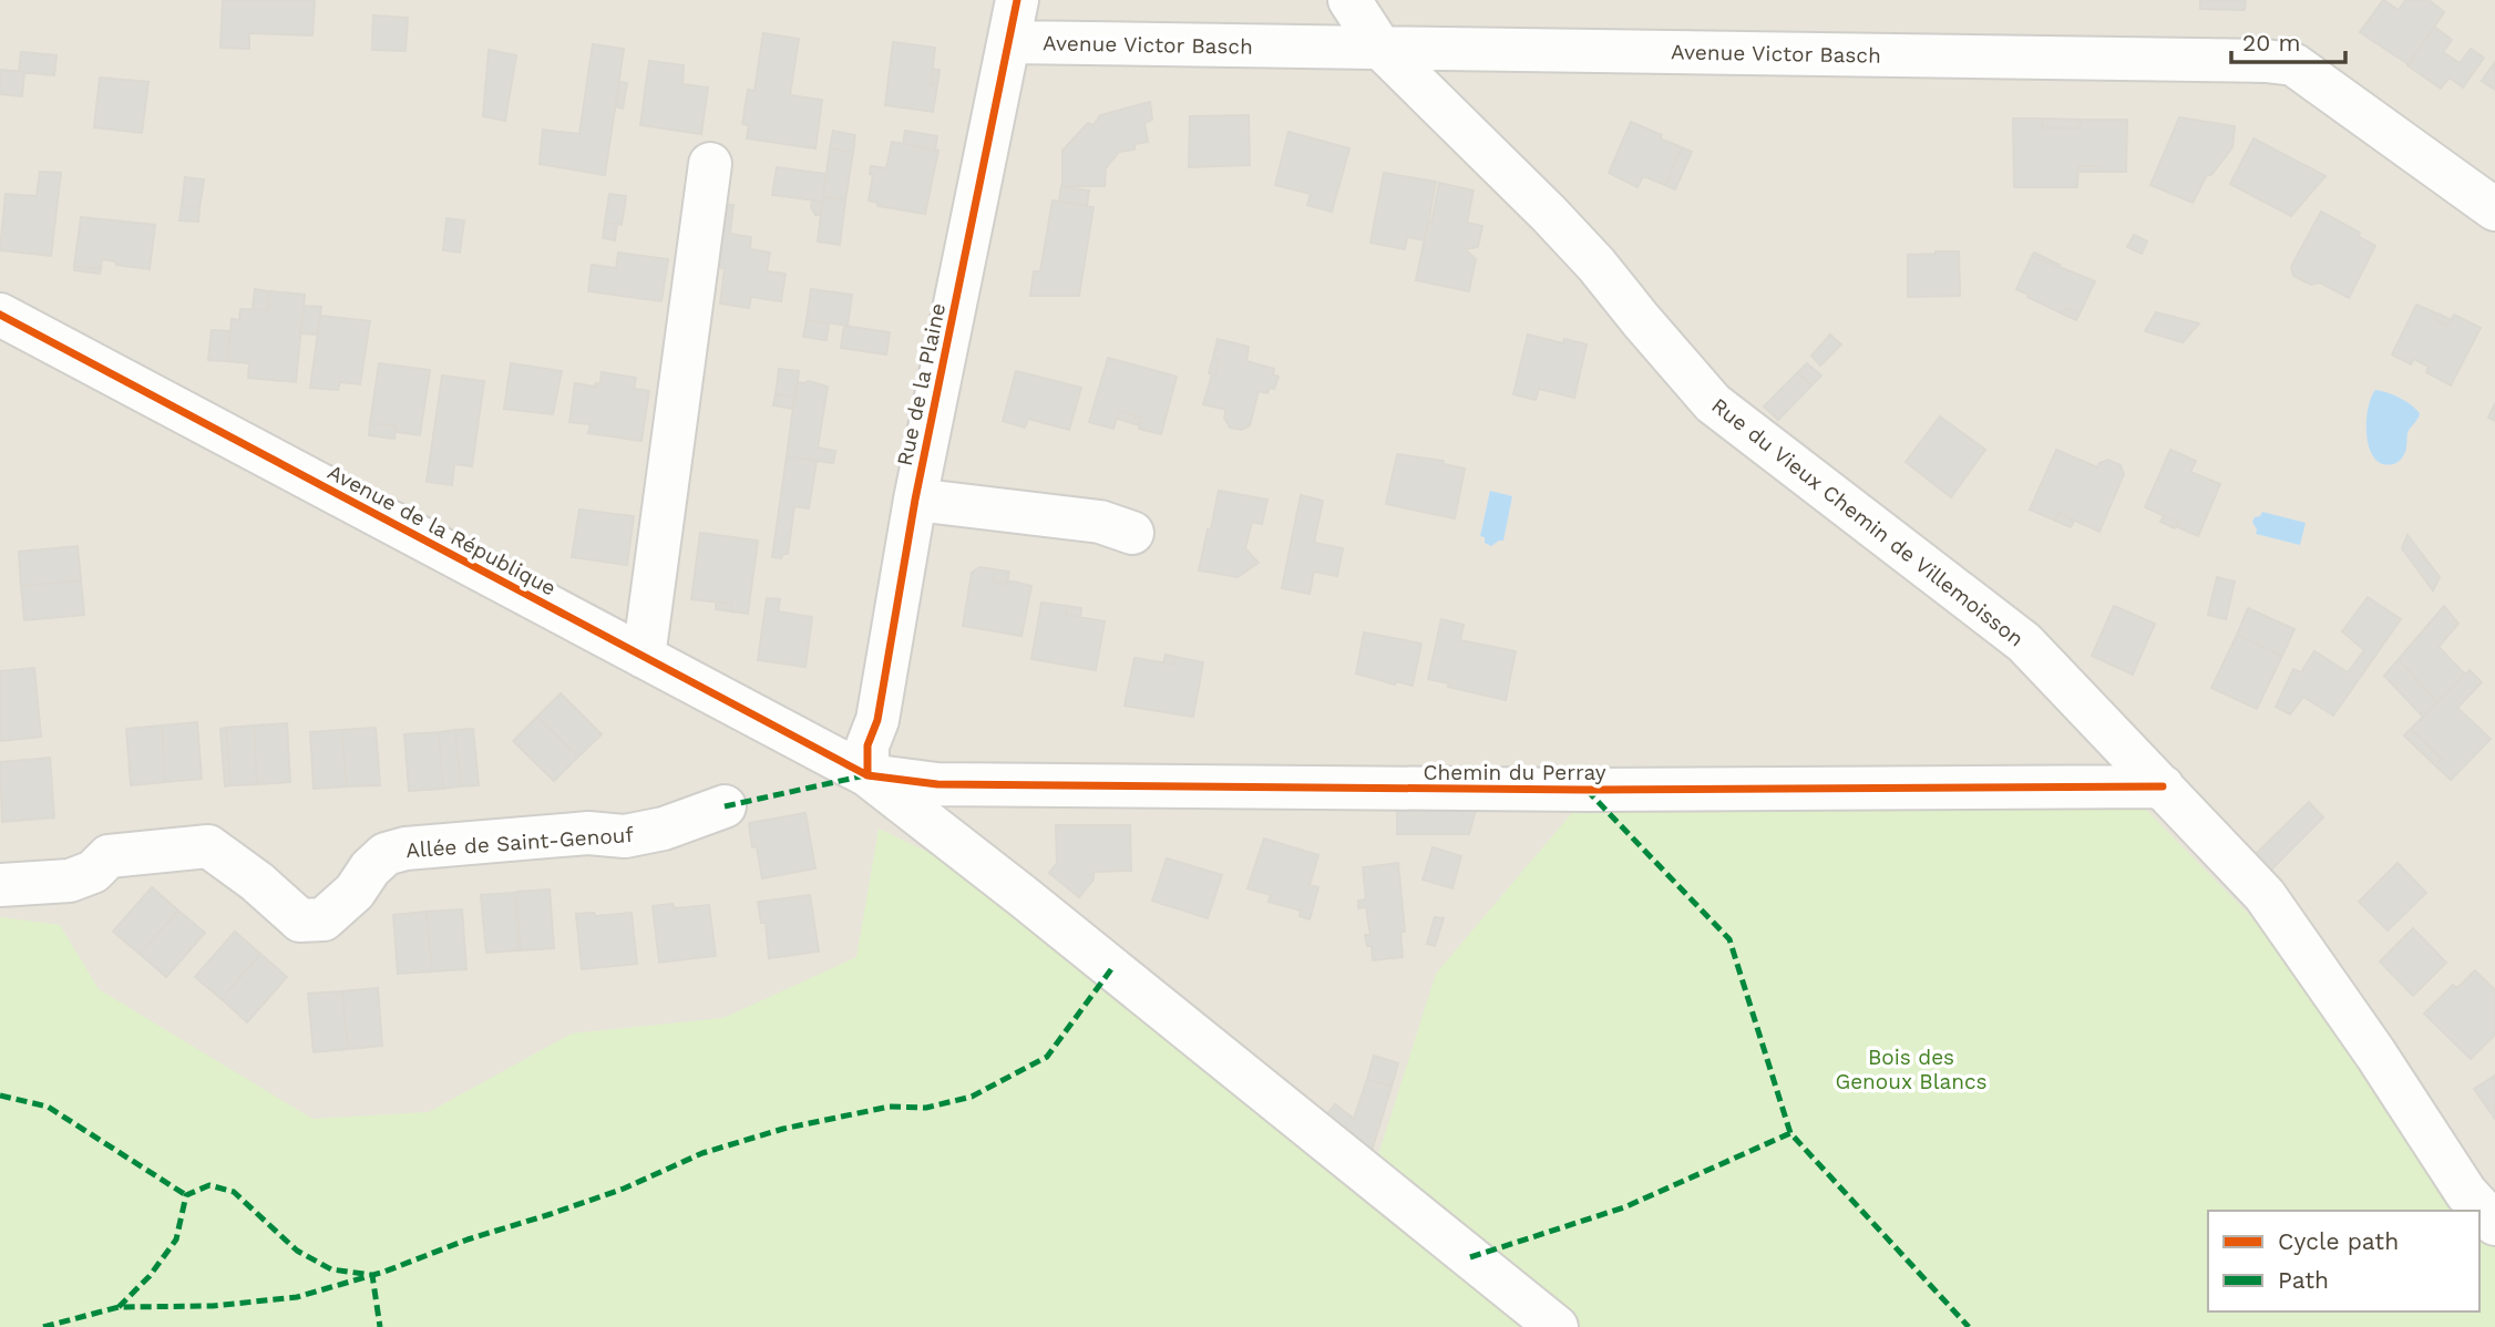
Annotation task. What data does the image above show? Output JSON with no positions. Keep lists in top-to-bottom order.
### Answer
{
  "streets": {
    "street": [
      "Avenue Victor Basch",
      "Rue de la Plaine",
      "Rue du Vieux Chemin de Villemoisson",
      "Avenue de la République",
      "Chemin du Perray",
      "Allée de Saint-Genouf"
    ]
  },
  "crossings": [
    ["Avenue Victor Basch", "Rue de la Plaine"],
    ["Avenue Victor Basch", "Rue du Vieux Chemin de Villemoisson"],
    ["Rue de la Plaine", "Avenue de la République"],
    ["Rue de la Plaine", "Chemin du Perray"],
    ["Rue du Vieux Chemin de Villemoisson", "Chemin du Perray"],
    ["Avenue de la République", "Chemin du Perray"]
  ],
  "parks": ["Bois des Genoux Blancs"],
  "legend": ["Cycle path", "Path"],
  "scale_bar": "20 m"
}
